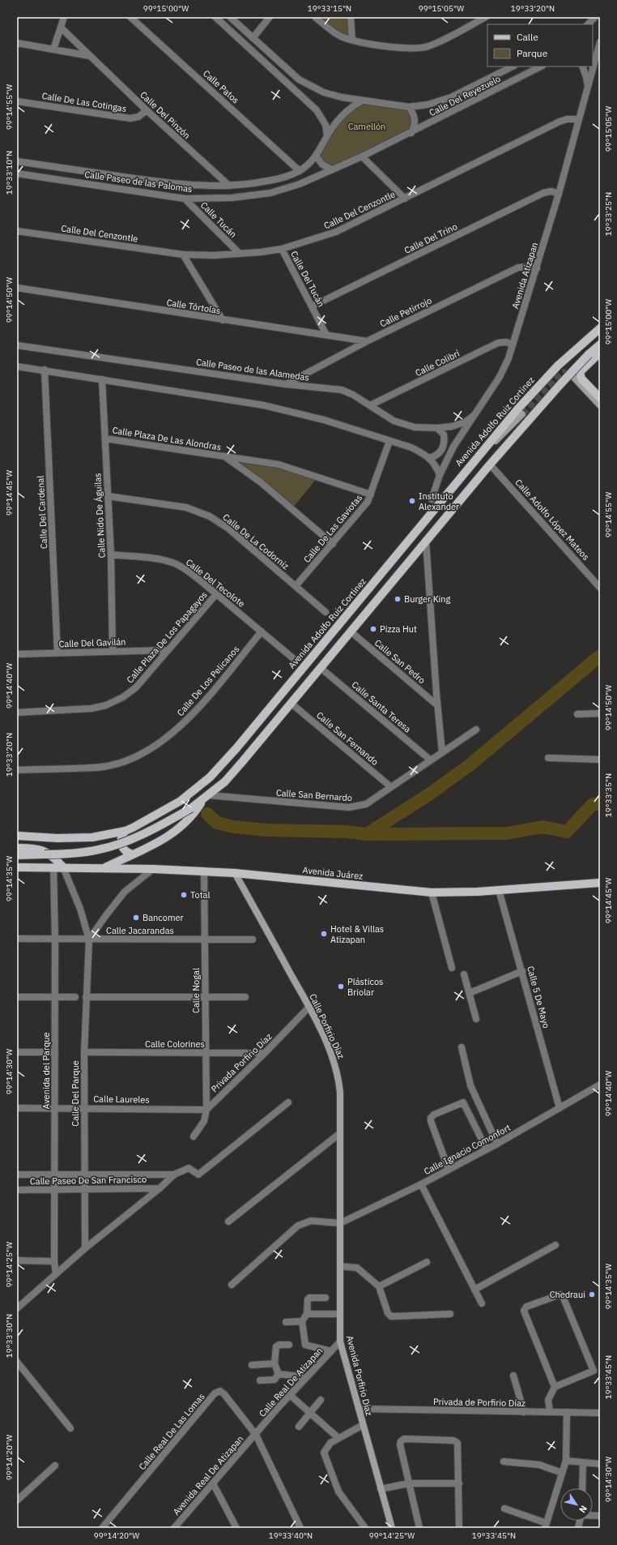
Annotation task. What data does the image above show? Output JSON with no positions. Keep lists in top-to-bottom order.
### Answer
{
  "streets": {
    "main road": [
      "Avenida Adolfo Ruiz Cortinez",
      "Avenida Juárez",
      "Calle Porfirio Díaz",
      "Avenida Porfirio Díaz"
    ],
    "street": [
      "Calle Patos",
      "Calle Del Reyezuelo",
      "Calle De Las Cotingas",
      "Calle Del Pinzón",
      "Calle Paseo de las Palomas",
      "Calle Del Cenzontle",
      "Calle Tucán",
      "Calle Del Trino",
      "Avenida Atizapan",
      "Calle Del Tucán",
      "Calle Tórtolas",
      "Calle Petirrojo",
      "Calle Colibrí",
      "Calle Paseo de las Alamedas",
      "Calle Plaza De Las Alondras",
      "Calle Del Cardenal",
      "Calle Nido De Águilas",
      "Calle Adolfo López Mateos",
      "Calle De Las Gaviotas",
      "Calle De La Codorniz",
      "Calle Del Tecolote",
      "Calle Plaza De Los Papagayos",
      "Calle Del Gavilán",
      "Calle San Pedro",
      "Calle De Los Pelicanos",
      "Calle Santa Teresa",
      "Calle San Fernando",
      "Calle San Bernardo",
      "Calle Jacarandas",
      "Calle Nogal",
      "Calle 5 De Mayo",
      "Calle Colorines",
      "Privada Porfirio Díaz",
      "Avenida del Parque",
      "Calle Del Parque",
      "Calle Laureles",
      "Calle Ignacio Comonfort",
      "Calle Paseo De San Francisco",
      "Calle Real De Atizapan",
      "Privada de Porfirio Díaz",
      "Calle Real De Las Lomas",
      "Avenida Real De Atizapan"
    ]
  },
  "crossings": [
    ["Calle Patos", "Calle Paseo de las Palomas"],
    ["Calle Del Reyezuelo", "Calle Paseo de las Palomas"],
    ["Calle De Las Cotingas", "Calle Del Pinzón"],
    ["Calle Del Pinzón", "Calle Paseo de las Palomas"],
    ["Calle Paseo de las Palomas", "Calle Tucán"],
    ["Calle Del Cenzontle", "Calle Tucán"],
    ["Calle Del Cenzontle", "Avenida Atizapan"],
    ["Calle Del Cenzontle", "Calle Del Tucán"],
    ["Calle Del Trino", "Avenida Atizapan"],
    ["Calle Del Trino", "Calle Del Tucán"],
    ["Avenida Atizapan", "Calle Petirrojo"],
    ["Avenida Atizapan", "Calle Colibrí"],
    ["Avenida Atizapan", "Calle Paseo de las Alamedas"],
    ["Calle Del Tucán", "Calle Tórtolas"],
    ["Calle Tórtolas", "Calle Petirrojo"],
    ["Calle Petirrojo", "Calle Paseo de las Alamedas"],
    ["Calle Colibrí", "Calle Paseo de las Alamedas"],
    ["Calle Plaza De Las Alondras", "Calle Nido De Águilas"],
    ["Calle Plaza De Las Alondras", "Calle De Las Gaviotas"],
    ["Calle Del Cardenal", "Calle Del Gavilán"],
    ["Calle Nido De Águilas", "Calle De La Codorniz"],
    ["Calle Nido De Águilas", "Calle Del Tecolote"],
    ["Calle Nido De Águilas", "Calle Del Gavilán"],
    ["Calle De Las Gaviotas", "Calle De La Codorniz"],
    ["Calle Del Tecolote", "Calle Plaza De Los Papagayos"],
    ["Calle Del Tecolote", "Calle De Los Pelicanos"],
    ["Calle Plaza De Los Papagayos", "Calle Del Gavilán"],
    ["Calle Santa Teresa", "Calle San Bernardo"],
    ["Calle San Fernando", "Calle San Bernardo"],
    ["Avenida Juárez", "Calle Nogal"],
    ["Avenida Juárez", "Calle 5 De Mayo"],
    ["Avenida Juárez", "Calle Porfirio Díaz"],
    ["Avenida Juárez", "Calle Del Parque"],
    ["Calle Jacarandas", "Calle Nogal"],
    ["Calle Jacarandas", "Avenida del Parque"],
    ["Calle Jacarandas", "Calle Del Parque"],
    ["Calle Nogal", "Calle Colorines"],
    ["Calle Nogal", "Privada Porfirio Díaz"],
    ["Calle Nogal", "Calle Laureles"],
    ["Calle 5 De Mayo", "Calle Ignacio Comonfort"],
    ["Calle Porfirio Díaz", "Privada Porfirio Díaz"],
    ["Calle Porfirio Díaz", "Calle Ignacio Comonfort"],
    ["Calle Porfirio Díaz", "Avenida Porfirio Díaz"],
    ["Calle Colorines", "Privada Porfirio Díaz"],
    ["Calle Colorines", "Calle Del Parque"],
    ["Privada Porfirio Díaz", "Calle Laureles"],
    ["Avenida del Parque", "Calle Laureles"],
    ["Avenida del Parque", "Calle Paseo De San Francisco"],
    ["Calle Del Parque", "Calle Laureles"],
    ["Calle Del Parque", "Calle Paseo De San Francisco"],
    ["Calle Ignacio Comonfort", "Avenida Porfirio Díaz"],
    ["Avenida Porfirio Díaz", "Calle Real De Atizapan"],
    ["Avenida Porfirio Díaz", "Privada de Porfirio Díaz"],
    ["Calle Real De Atizapan", "Calle Real De Las Lomas"],
    ["Calle Real De Atizapan", "Avenida Real De Atizapan"],
    ["Calle Real De Las Lomas", "Avenida Real De Atizapan"]
  ],
  "parks": ["Camellón"],
  "places": [
    "Instituto Alexander",
    "Burger King",
    "Pizza Hut",
    "Total",
    "Bancomer",
    "Hotel & Villas Atizapan",
    "Plásticos Briolar",
    "Chedraui"
  ],
  "legend": ["Calle", "Parque"],
  "north": "bottom right",
  "coordinates": [
    "99°15'00\"W",
    "19°33'15\"N",
    "99°15'05\"W",
    "19°33'20\"N",
    "99°14'55\"W",
    "19°33'10\"N",
    "19°33'25\"N",
    "99°14'50\"W",
    "99°14'45\"W",
    "99°14'40\"W",
    "19°33'35\"N",
    "99°14'35\"W",
    "99°14'30\"W",
    "99°14'25\"W",
    "19°33'30\"N",
    "19°33'45\"N",
    "99°14'20\"W",
    "19°33'40\"N"
  ]
}
